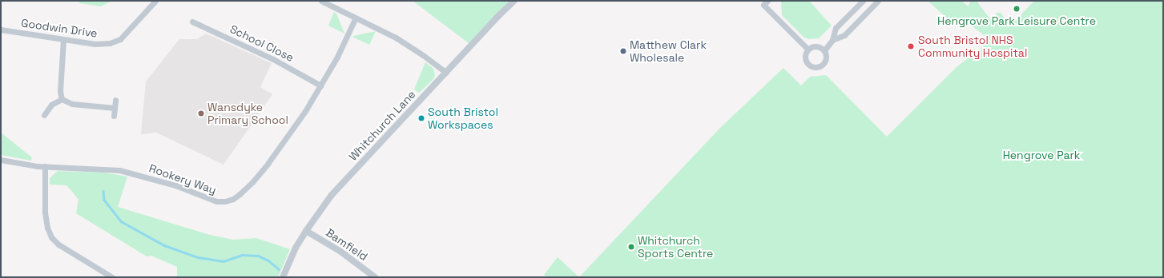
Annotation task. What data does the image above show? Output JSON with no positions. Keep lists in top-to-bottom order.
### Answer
{
  "streets": {
    "street": [
      "Goodwin Drive",
      "School Close",
      "Whitchurch Lane",
      "Rookery Way",
      "Bamfield"
    ]
  },
  "crossings": [
    ["School Close", "Rookery Way"],
    ["Whitchurch Lane", "Bamfield"]
  ],
  "parks": ["Hengrove Park"],
  "places": [
    "Hengrove Park Leisure Centre",
    "South Bristol NHS Community Hospital",
    "Matthew Clark Wholesale",
    "Wansdyke Primary School",
    "South Bristol Workspaces",
    "Whitchurch Sports Centre"
  ]
}
